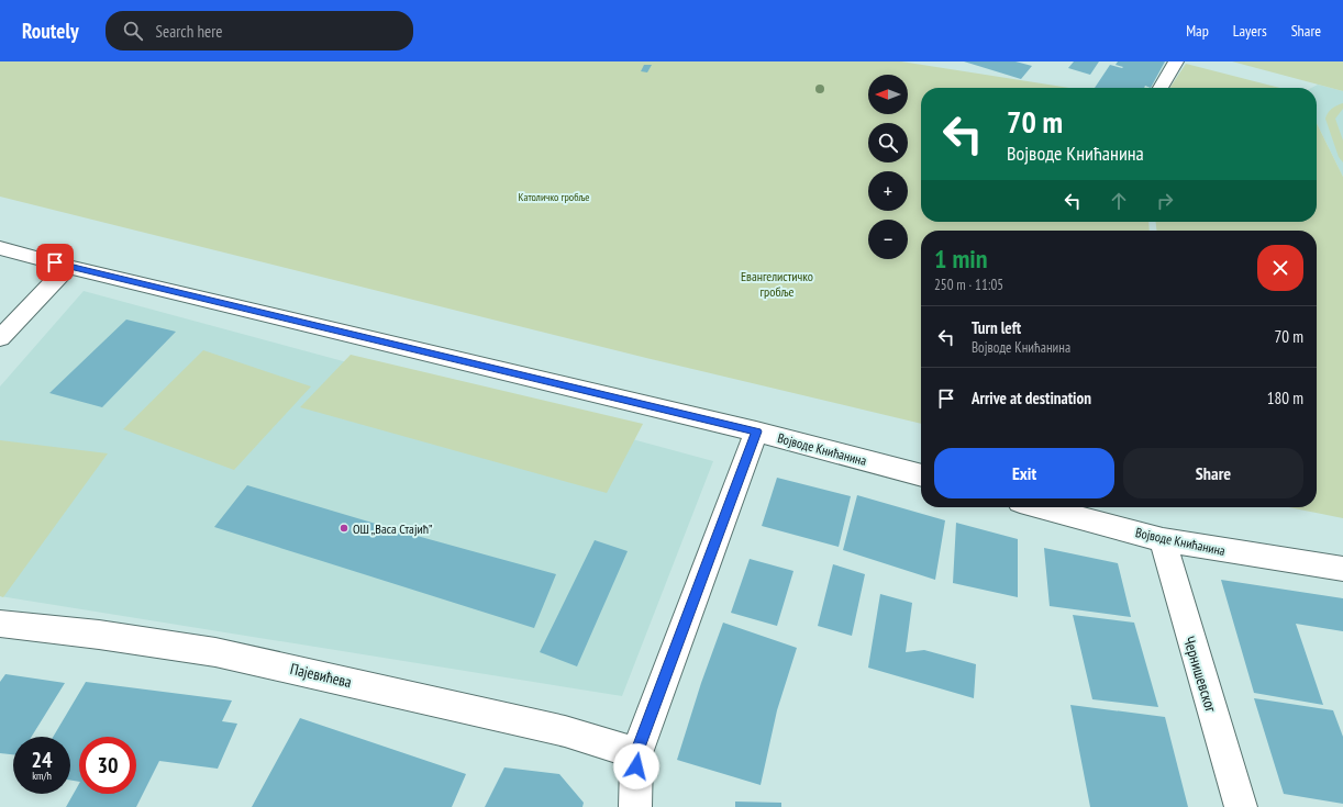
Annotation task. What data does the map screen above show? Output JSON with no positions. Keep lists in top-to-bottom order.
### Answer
{
  "streets": {
    "street": ["Војводе Книћанина", "Чернишевског", "Пајевићева"]
  },
  "crossings": [
    ["Војводе Книћанина", "Чернишевског"]
  ],
  "parks": ["Католичко гробље", "Евангелистичко гробље"],
  "places": ["ОШ „Васа Стајић”"],
  "north": "left",
  "page": {
    "header": "Routely",
    "search": "Search here",
    "nav": ["Map", "Layers", "Share"],
    "map_buttons": ["+", "−"],
    "turn": ["70 m", "Војводе Книћанина"],
    "heading": ["1 min", "250 m · 11:05"],
    "list": [
      {
        "name": "Turn left",
        "note": "Војводе Книћанина",
        "value": "70 m"
      },
      {
        "name": "Arrive at destination",
        "value": "180 m"
      }
    ],
    "buttons": ["Exit", "Share"],
    "speed": "24 km/h",
    "limit": "30"
  }
}
